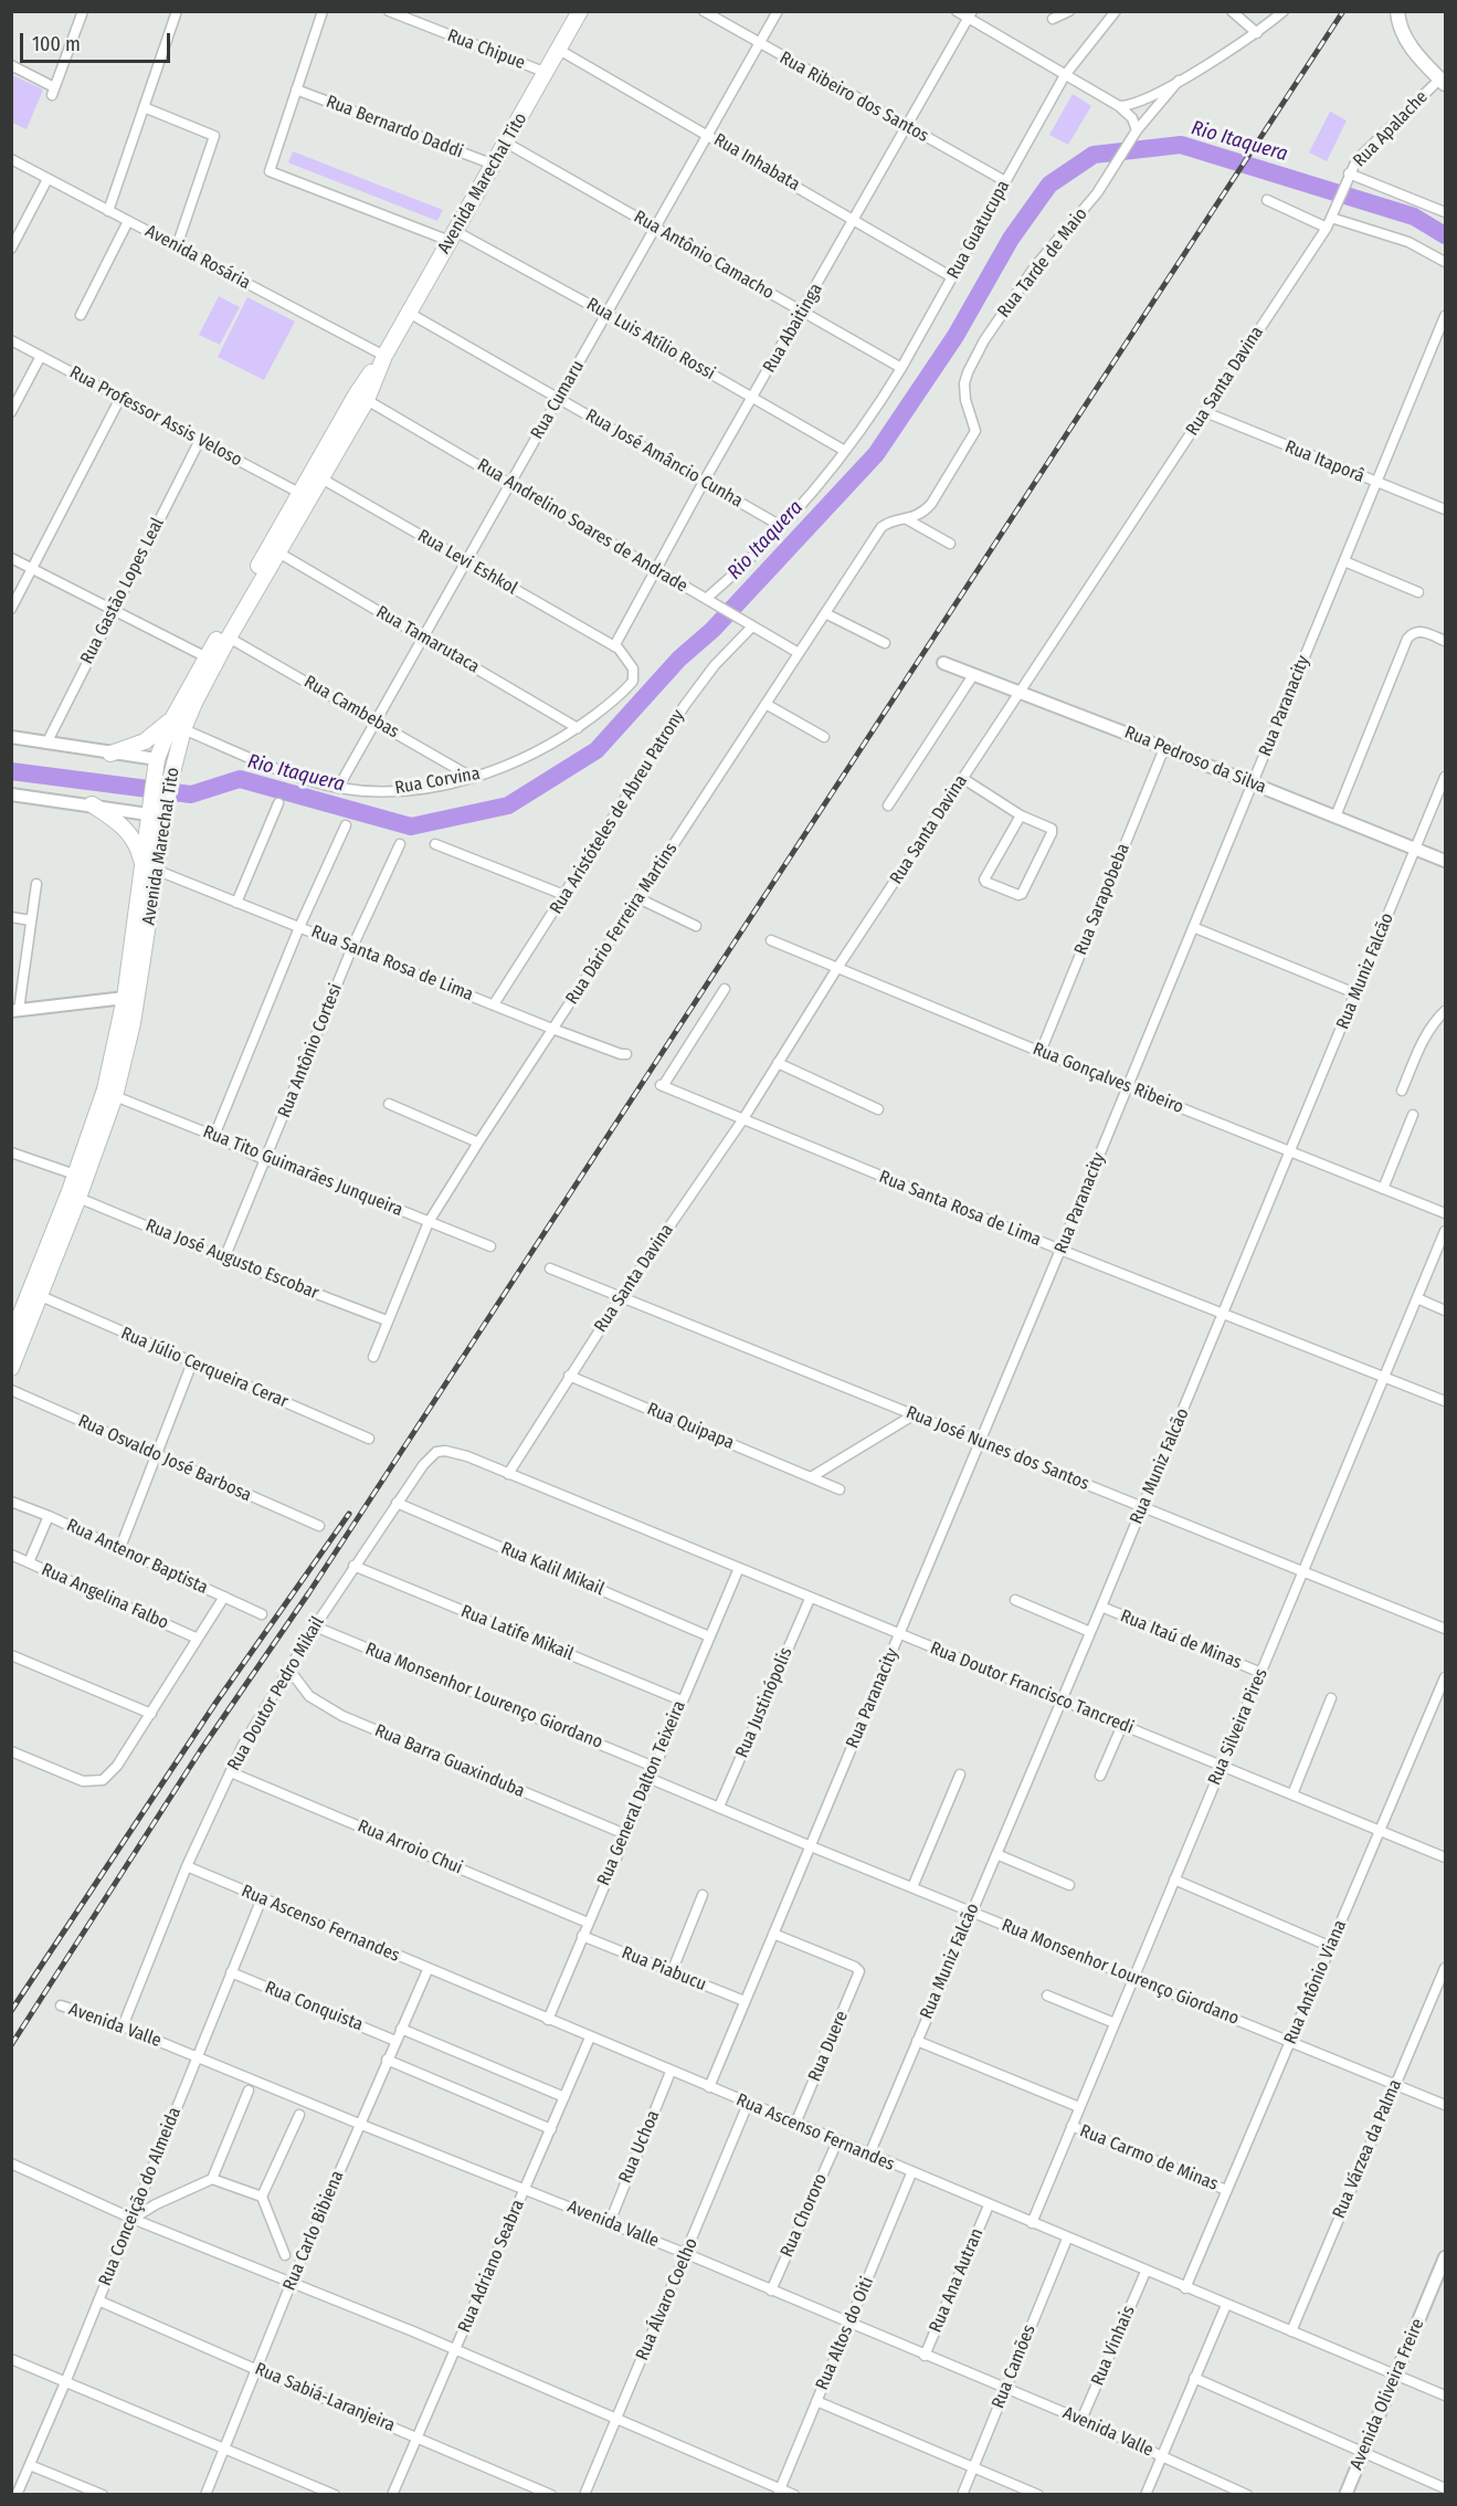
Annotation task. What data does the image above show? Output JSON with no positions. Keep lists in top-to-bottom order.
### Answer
{
  "streets": {
    "main road": ["Avenida Marechal Tito"],
    "street": [
      "Rua Chipue",
      "Rua Ribeiro dos Santos",
      "Rua Bernardo Daddi",
      "Rua Apalache",
      "Rua Inhabata",
      "Rua Guatucupa",
      "Rua Antônio Camacho",
      "Avenida Rosária",
      "Rua Tarde de Maio",
      "Rua Abaitinga",
      "Rua Luis Atílio Rossi",
      "Rua Santa Davina",
      "Rua Cumaru",
      "Rua Professor Assis Veloso",
      "Rua José Amâncio Cunha",
      "Rua Itaporâ",
      "Rua Andrelino Soares de Andrade",
      "Rua Levi Eshkol",
      "Rua Gastão Lopes Leal",
      "Rua Tamarutaca",
      "Rua Paranacity",
      "Rua Cambebas",
      "Rua Pedroso da Silva",
      "Rua Corvina",
      "Rua Aristóteles de Abreu Patrony",
      "Rua Sarapobeba",
      "Rua Dário Ferreira Martins",
      "Rua Santa Rosa de Lima",
      "Rua Muniz Falcão",
      "Rua Antônio Cortesi",
      "Rua Gonçalves Ribeiro",
      "Rua Tito Guimarães Junqueira",
      "Rua José Augusto Escobar",
      "Rua Júlio Cerqueira Cerar",
      "Rua Quipapa",
      "Rua José Nunes dos Santos",
      "Rua Osvaldo José Barbosa",
      "Rua Antenor Baptista",
      "Rua Kalil Mikail",
      "Rua Angelina Falbo",
      "Rua Latife Mikail",
      "Rua Itaú de Minas",
      "Rua Doutor Francisco Tancredi",
      "Rua Doutor Pedro Mikail",
      "Rua Monsenhor Lourenço Giordano",
      "Rua Justinópolis",
      "Rua Silveira Pires",
      "Rua Barra Guaxinduba",
      "Rua General Dalton Teixeira",
      "Rua Arroio Chui",
      "Rua Ascenso Fernandes",
      "Rua Piabucu",
      "Rua Antônio Viana",
      "Rua Conquista",
      "Avenida Valle",
      "Rua Duere",
      "Rua Uchoa",
      "Rua Várzea da Palma",
      "Rua Carmo de Minas",
      "Rua Conceição do Almeida",
      "Rua Chororo",
      "Rua Carlo Bibiena",
      "Rua Adriano Seabra",
      "Rua Ana Autran",
      "Rua Álvaro Coelho",
      "Rua Altos do Oiti",
      "Rua Vinhais",
      "Rua Camões",
      "Avenida Oliveira Freire",
      "Rua Sabiá-Laranjeira"
    ]
  },
  "crossings": [
    ["Rua Chipue", "Avenida Marechal Tito"],
    ["Rua Ribeiro dos Santos", "Rua Guatucupa"],
    ["Rua Ribeiro dos Santos", "Rua Abaitinga"],
    ["Rua Ribeiro dos Santos", "Rua Cumaru"],
    ["Rua Bernardo Daddi", "Avenida Marechal Tito"],
    ["Rua Bernardo Daddi", "Rua Luis Atílio Rossi"],
    ["Rua Apalache", "Rua Santa Davina"],
    ["Rua Inhabata", "Avenida Marechal Tito"],
    ["Rua Inhabata", "Rua Guatucupa"],
    ["Rua Inhabata", "Rua Abaitinga"],
    ["Rua Inhabata", "Rua Cumaru"],
    ["Avenida Marechal Tito", "Rua Antônio Camacho"],
    ["Avenida Marechal Tito", "Avenida Rosária"],
    ["Avenida Marechal Tito", "Rua Luis Atílio Rossi"],
    ["Avenida Marechal Tito", "Rua Professor Assis Veloso"],
    ["Avenida Marechal Tito", "Rua José Amâncio Cunha"],
    ["Avenida Marechal Tito", "Rua Andrelino Soares de Andrade"],
    ["Avenida Marechal Tito", "Rua Levi Eshkol"],
    ["Avenida Marechal Tito", "Rua Tamarutaca"],
    ["Avenida Marechal Tito", "Rua Cambebas"],
    ["Avenida Marechal Tito", "Rua Corvina"],
    ["Avenida Marechal Tito", "Rua Santa Rosa de Lima"],
    ["Avenida Marechal Tito", "Rua Tito Guimarães Junqueira"],
    ["Avenida Marechal Tito", "Rua José Augusto Escobar"],
    ["Avenida Marechal Tito", "Rua Júlio Cerqueira Cerar"],
    ["Rua Guatucupa", "Rua Antônio Camacho"],
    ["Rua Guatucupa", "Rua Luis Atílio Rossi"],
    ["Rua Antônio Camacho", "Rua Abaitinga"],
    ["Rua Antônio Camacho", "Rua Cumaru"],
    ["Rua Tarde de Maio", "Rua Dário Ferreira Martins"],
    ["Rua Abaitinga", "Rua Luis Atílio Rossi"],
    ["Rua Abaitinga", "Rua José Amâncio Cunha"],
    ["Rua Abaitinga", "Rua Andrelino Soares de Andrade"],
    ["Rua Abaitinga", "Rua Levi Eshkol"],
    ["Rua Abaitinga", "Rua Corvina"],
    ["Rua Luis Atílio Rossi", "Rua Cumaru"],
    ["Rua Santa Davina", "Rua Itaporâ"],
    ["Rua Santa Davina", "Rua Pedroso da Silva"],
    ["Rua Santa Davina", "Rua Santa Rosa de Lima"],
    ["Rua Santa Davina", "Rua Gonçalves Ribeiro"],
    ["Rua Santa Davina", "Rua Quipapa"],
    ["Rua Santa Davina", "Rua José Nunes dos Santos"],
    ["Rua Santa Davina", "Rua Doutor Francisco Tancredi"],
    ["Rua Santa Davina", "Rua Doutor Pedro Mikail"],
    ["Rua Cumaru", "Rua José Amâncio Cunha"],
    ["Rua Cumaru", "Rua Andrelino Soares de Andrade"],
    ["Rua Cumaru", "Rua Levi Eshkol"],
    ["Rua Cumaru", "Rua Tamarutaca"],
    ["Rua Cumaru", "Rua Cambebas"],
    ["Rua Cumaru", "Rua Corvina"],
    ["Rua Professor Assis Veloso", "Rua Gastão Lopes Leal"],
    ["Rua Itaporâ", "Rua Paranacity"],
    ["Rua Andrelino Soares de Andrade", "Rua Aristóteles de Abreu Patrony"],
    ["Rua Andrelino Soares de Andrade", "Rua Dário Ferreira Martins"],
    ["Rua Levi Eshkol", "Rua Corvina"],
    ["Rua Tamarutaca", "Rua Corvina"],
    ["Rua Paranacity", "Rua Pedroso da Silva"],
    ["Rua Paranacity", "Rua Santa Rosa de Lima"],
    ["Rua Paranacity", "Rua Gonçalves Ribeiro"],
    ["Rua Paranacity", "Rua José Nunes dos Santos"],
    ["Rua Paranacity", "Rua Doutor Francisco Tancredi"],
    ["Rua Paranacity", "Rua Monsenhor Lourenço Giordano"],
    ["Rua Paranacity", "Rua Ascenso Fernandes"],
    ["Rua Paranacity", "Rua Piabucu"],
    ["Rua Paranacity", "Rua Duere"],
    ["Rua Cambebas", "Rua Corvina"],
    ["Rua Pedroso da Silva", "Rua Sarapobeba"],
    ["Rua Pedroso da Silva", "Rua Muniz Falcão"],
    ["Rua Aristóteles de Abreu Patrony", "Rua Santa Rosa de Lima"],
    ["Rua Sarapobeba", "Rua Gonçalves Ribeiro"],
    ["Rua Dário Ferreira Martins", "Rua Santa Rosa de Lima"],
    ["Rua Dário Ferreira Martins", "Rua Tito Guimarães Junqueira"],
    ["Rua Dário Ferreira Martins", "Rua José Augusto Escobar"],
    ["Rua Santa Rosa de Lima", "Rua Muniz Falcão"],
    ["Rua Santa Rosa de Lima", "Rua Antônio Cortesi"],
    ["Rua Santa Rosa de Lima", "Rua Silveira Pires"],
    ["Rua Muniz Falcão", "Rua Gonçalves Ribeiro"],
    ["Rua Muniz Falcão", "Rua José Nunes dos Santos"],
    ["Rua Muniz Falcão", "Rua Itaú de Minas"],
    ["Rua Muniz Falcão", "Rua Doutor Francisco Tancredi"],
    ["Rua Muniz Falcão", "Rua Monsenhor Lourenço Giordano"],
    ["Rua Muniz Falcão", "Rua Ascenso Fernandes"],
    ["Rua Antônio Cortesi", "Rua Tito Guimarães Junqueira"],
    ["Rua Antônio Cortesi", "Rua José Augusto Escobar"],
    ["Rua José Nunes dos Santos", "Rua Silveira Pires"],
    ["Rua Kalil Mikail", "Rua Doutor Pedro Mikail"],
    ["Rua Kalil Mikail", "Rua General Dalton Teixeira"],
    ["Rua Latife Mikail", "Rua Doutor Pedro Mikail"],
    ["Rua Latife Mikail", "Rua General Dalton Teixeira"],
    ["Rua Itaú de Minas", "Rua Silveira Pires"],
    ["Rua Doutor Francisco Tancredi", "Rua Doutor Pedro Mikail"],
    ["Rua Doutor Francisco Tancredi", "Rua Justinópolis"],
    ["Rua Doutor Francisco Tancredi", "Rua Silveira Pires"],
    ["Rua Doutor Francisco Tancredi", "Rua General Dalton Teixeira"],
    ["Rua Doutor Francisco Tancredi", "Rua Antônio Viana"],
    ["Rua Doutor Pedro Mikail", "Rua Monsenhor Lourenço Giordano"],
    ["Rua Doutor Pedro Mikail", "Rua Barra Guaxinduba"],
    ["Rua Doutor Pedro Mikail", "Rua Arroio Chui"],
    ["Rua Doutor Pedro Mikail", "Rua Ascenso Fernandes"],
    ["Rua Doutor Pedro Mikail", "Avenida Valle"],
    ["Rua Monsenhor Lourenço Giordano", "Rua Justinópolis"],
    ["Rua Monsenhor Lourenço Giordano", "Rua Silveira Pires"],
    ["Rua Monsenhor Lourenço Giordano", "Rua General Dalton Teixeira"],
    ["Rua Monsenhor Lourenço Giordano", "Rua Antônio Viana"],
    ["Rua Monsenhor Lourenço Giordano", "Rua Várzea da Palma"],
    ["Rua Silveira Pires", "Rua Ascenso Fernandes"],
    ["Rua Silveira Pires", "Rua Carmo de Minas"],
    ["Rua Barra Guaxinduba", "Rua General Dalton Teixeira"],
    ["Rua General Dalton Teixeira", "Rua Arroio Chui"],
    ["Rua General Dalton Teixeira", "Rua Ascenso Fernandes"],
    ["Rua General Dalton Teixeira", "Rua Piabucu"],
    ["Rua Ascenso Fernandes", "Rua Antônio Viana"],
    ["Rua Ascenso Fernandes", "Rua Duere"],
    ["Rua Ascenso Fernandes", "Rua Uchoa"],
    ["Rua Ascenso Fernandes", "Rua Várzea da Palma"],
    ["Rua Ascenso Fernandes", "Rua Conceição do Almeida"],
    ["Rua Ascenso Fernandes", "Rua Chororo"],
    ["Rua Ascenso Fernandes", "Rua Carlo Bibiena"],
    ["Rua Ascenso Fernandes", "Rua Adriano Seabra"],
    ["Rua Ascenso Fernandes", "Rua Ana Autran"],
    ["Rua Ascenso Fernandes", "Rua Álvaro Coelho"],
    ["Rua Ascenso Fernandes", "Rua Altos do Oiti"],
    ["Rua Ascenso Fernandes", "Rua Vinhais"],
    ["Rua Ascenso Fernandes", "Rua Camões"],
    ["Rua Ascenso Fernandes", "Avenida Oliveira Freire"],
    ["Rua Antônio Viana", "Rua Carmo de Minas"],
    ["Rua Conquista", "Rua Conceição do Almeida"],
    ["Rua Conquista", "Rua Carlo Bibiena"],
    ["Avenida Valle", "Rua Uchoa"],
    ["Avenida Valle", "Rua Conceição do Almeida"],
    ["Avenida Valle", "Rua Chororo"],
    ["Avenida Valle", "Rua Carlo Bibiena"],
    ["Avenida Valle", "Rua Adriano Seabra"],
    ["Avenida Valle", "Rua Ana Autran"],
    ["Avenida Valle", "Rua Álvaro Coelho"],
    ["Avenida Valle", "Rua Altos do Oiti"],
    ["Avenida Valle", "Rua Vinhais"],
    ["Avenida Valle", "Rua Camões"],
    ["Rua Conceição do Almeida", "Rua Sabiá-Laranjeira"],
    ["Rua Carlo Bibiena", "Rua Sabiá-Laranjeira"],
    ["Rua Adriano Seabra", "Rua Sabiá-Laranjeira"]
  ],
  "water": ["Rio Itaquera"],
  "scale_bar": "100 m"
}
